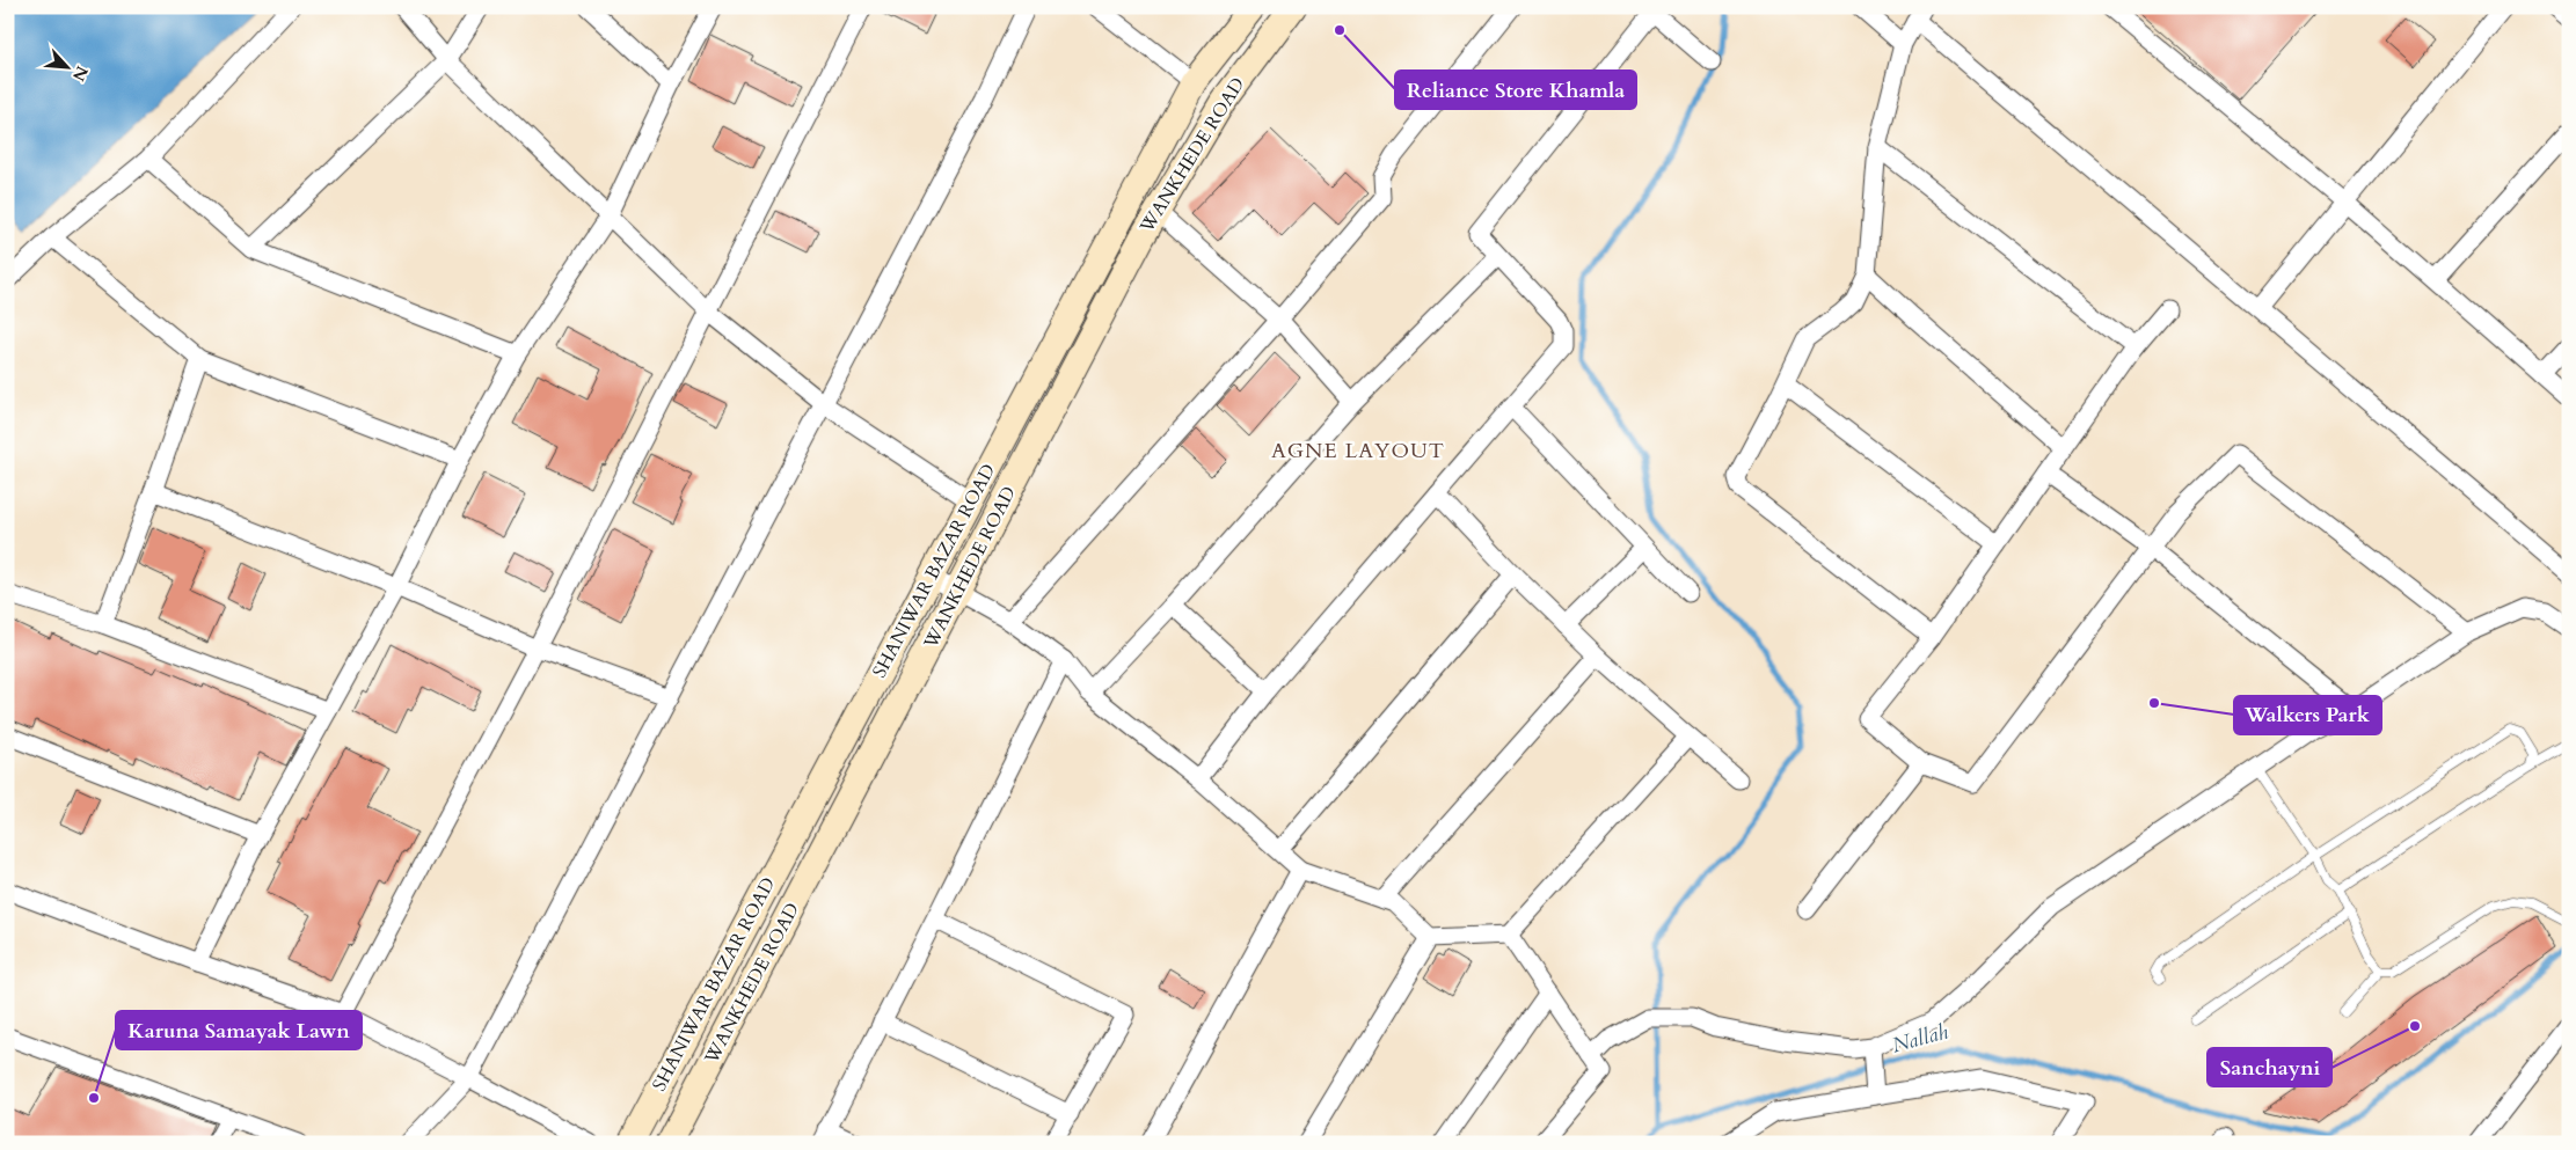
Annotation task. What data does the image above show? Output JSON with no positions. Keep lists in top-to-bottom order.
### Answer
{
  "streets": {
    "main road": ["WANKHEDE ROAD", "SHANIWAR BAZAR ROAD"]
  },
  "districts": ["AGNE LAYOUT"],
  "water": ["Nallah"],
  "places": [
    "Reliance Store Khamla",
    "Walkers Park",
    "Sanchayni",
    "Karuna Samayak Lawn"
  ],
  "north": "bottom right"
}
